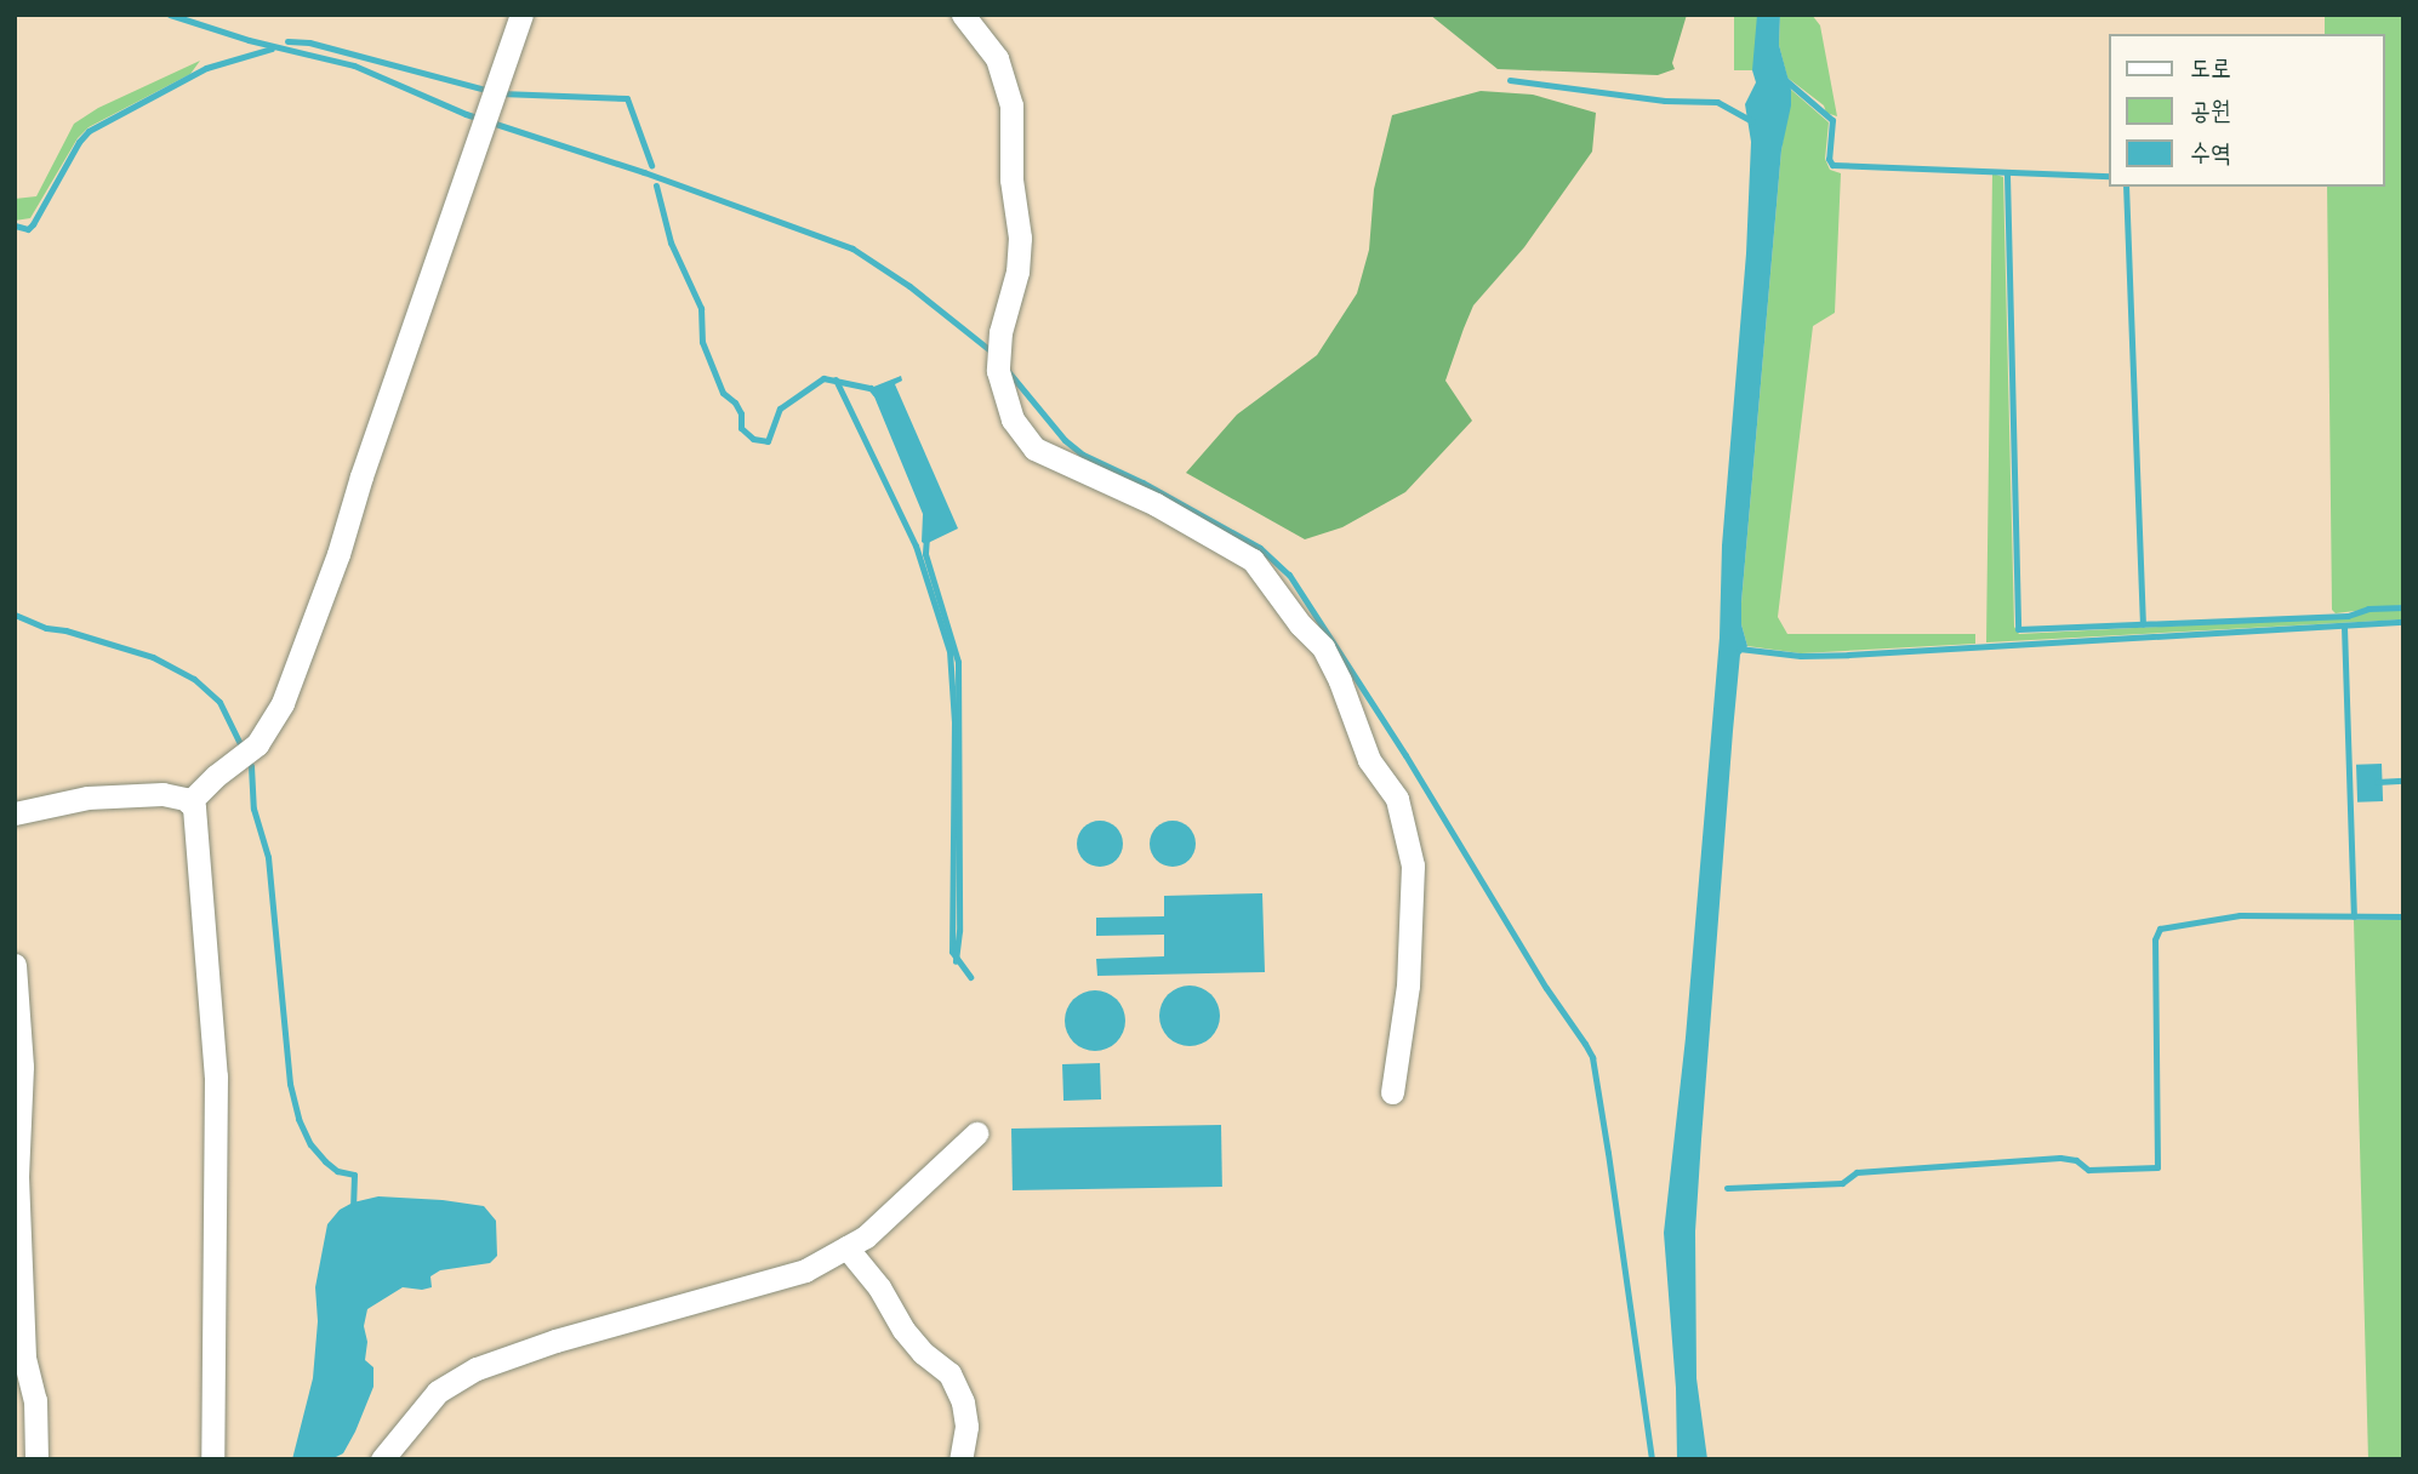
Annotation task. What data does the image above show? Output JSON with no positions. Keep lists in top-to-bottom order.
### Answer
{
  "legend": ["도로", "공원", "수역"]
}
